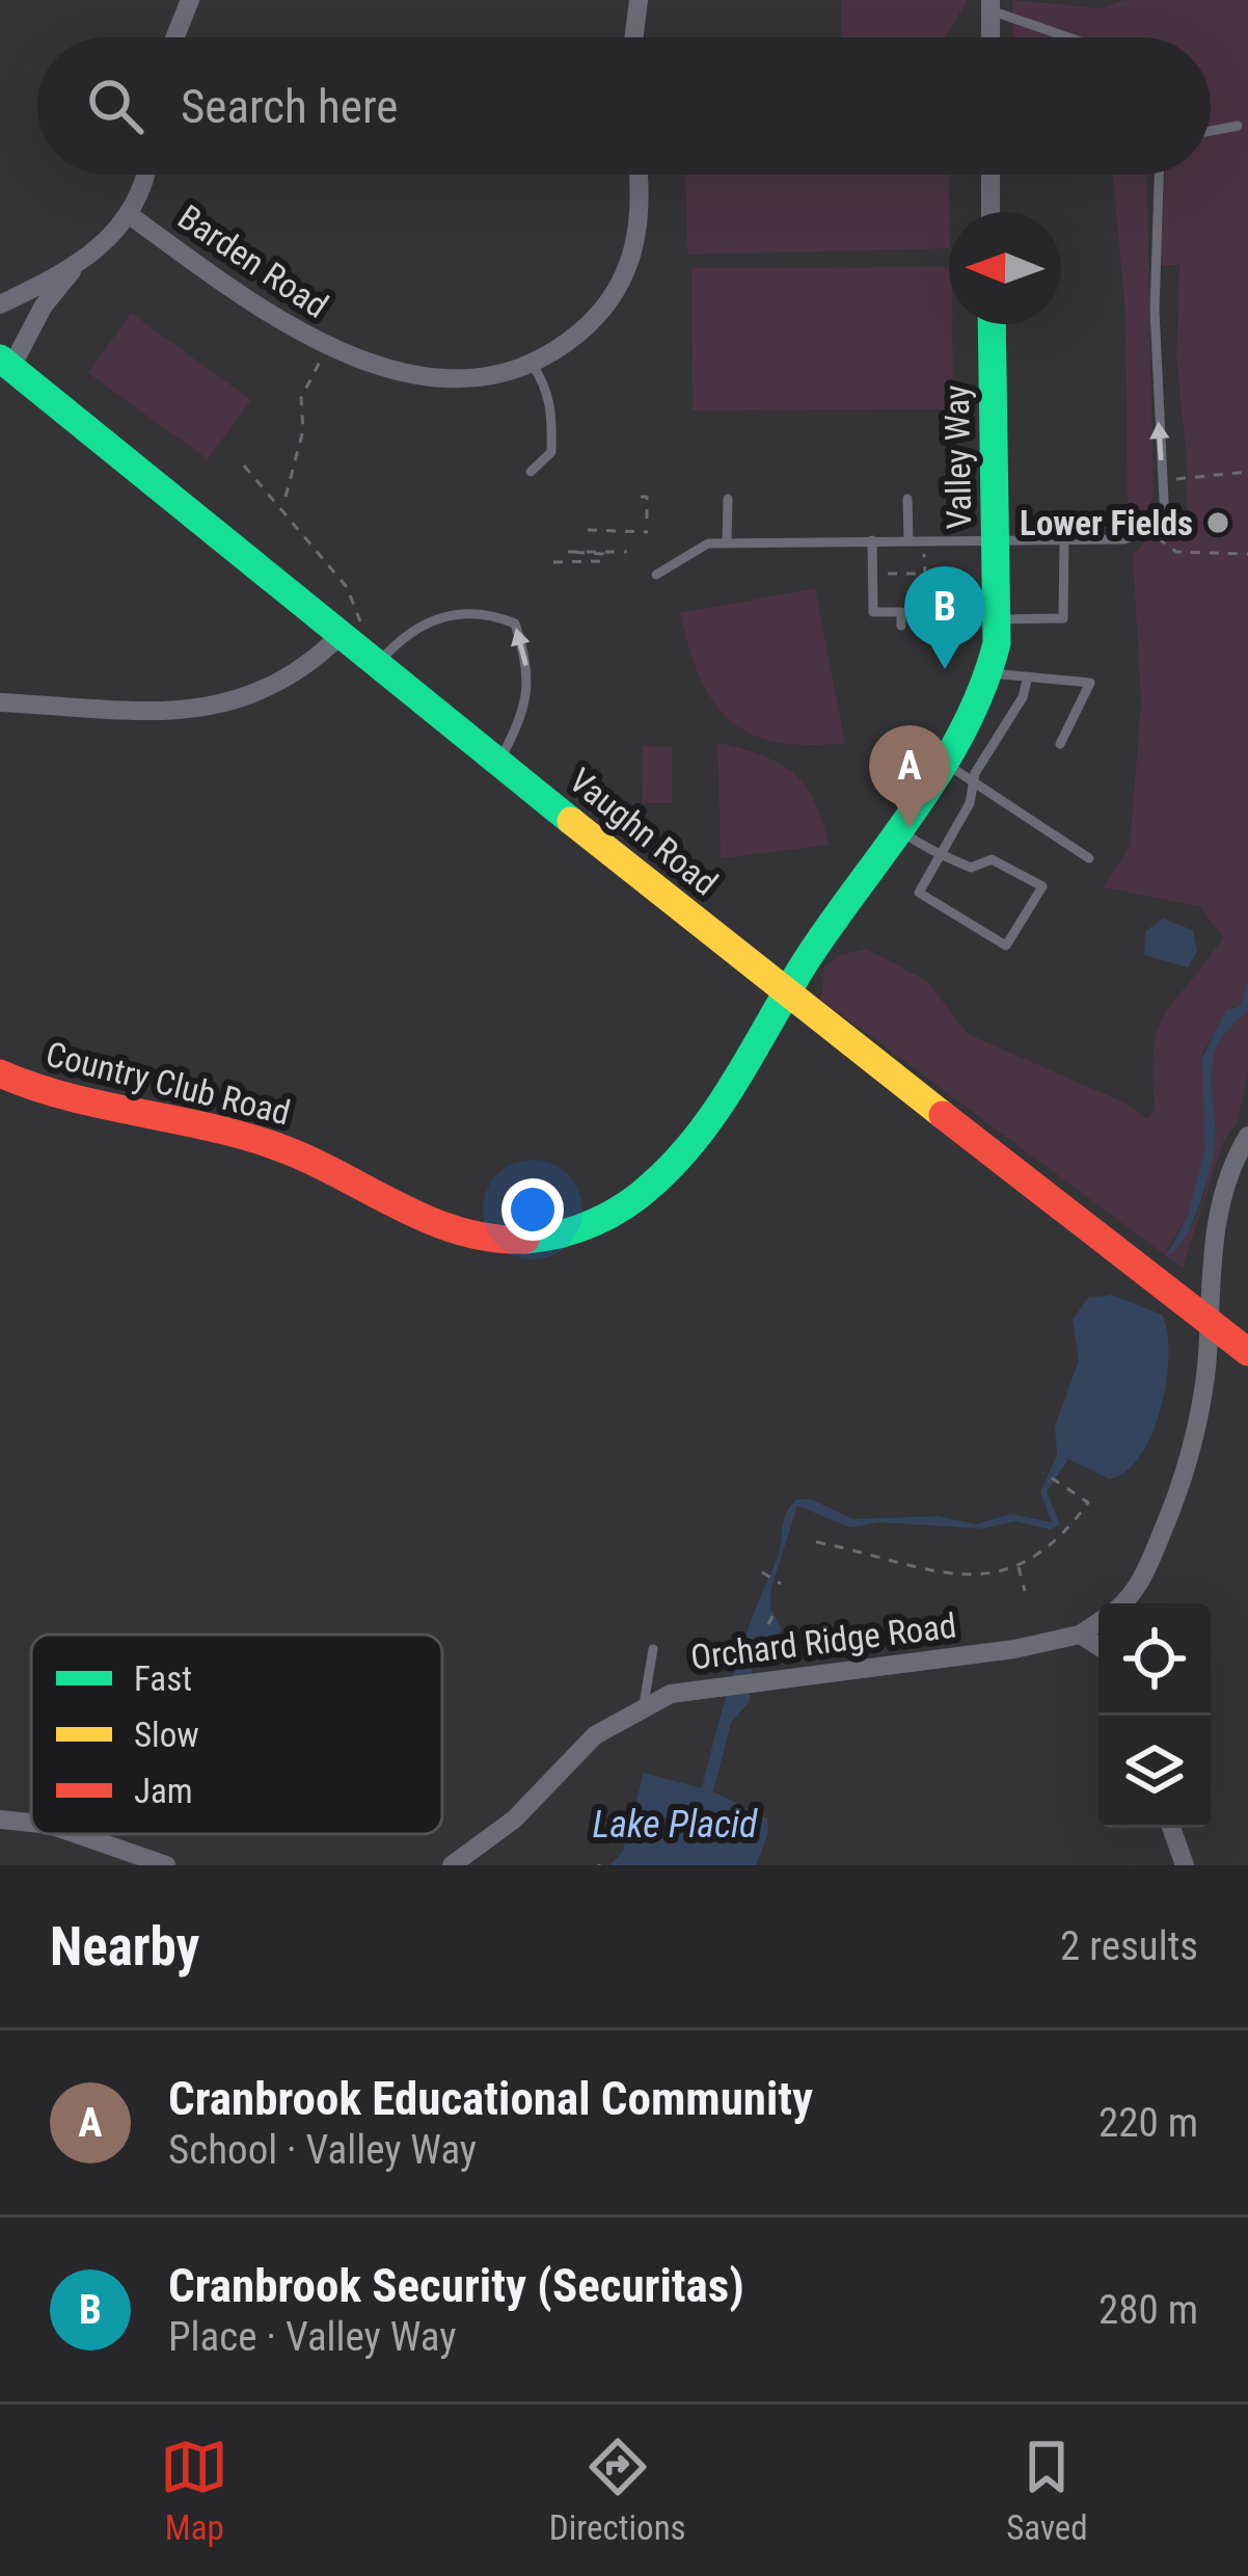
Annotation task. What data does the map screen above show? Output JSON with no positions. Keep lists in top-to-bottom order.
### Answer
{
  "streets": {
    "street": [
      "Barden Road",
      "Valley Way",
      "Vaughn Road",
      "Country Club Road",
      "Orchard Ridge Road"
    ]
  },
  "crossings": [
    ["Valley Way", "Vaughn Road"],
    ["Valley Way", "Country Club Road"],
    ["Vaughn Road", "Country Club Road"],
    ["Vaughn Road", "Orchard Ridge Road"]
  ],
  "water": ["Lake Placid"],
  "places": ["Lower Fields"],
  "legend": ["Fast", "Slow", "Jam"],
  "north": "left",
  "page": {
    "search": "Search here",
    "pins": ["B", "A"],
    "heading": ["Nearby", "2 results"],
    "list": [
      {
        "mark": "A",
        "name": "Cranbrook Educational Community",
        "note": "School · Valley Way",
        "value": "220 m"
      },
      {
        "mark": "B",
        "name": "Cranbrook Security (Securitas)",
        "note": "Place · Valley Way",
        "value": "280 m"
      }
    ],
    "nav": ["Map", "Directions", "Saved"]
  }
}
